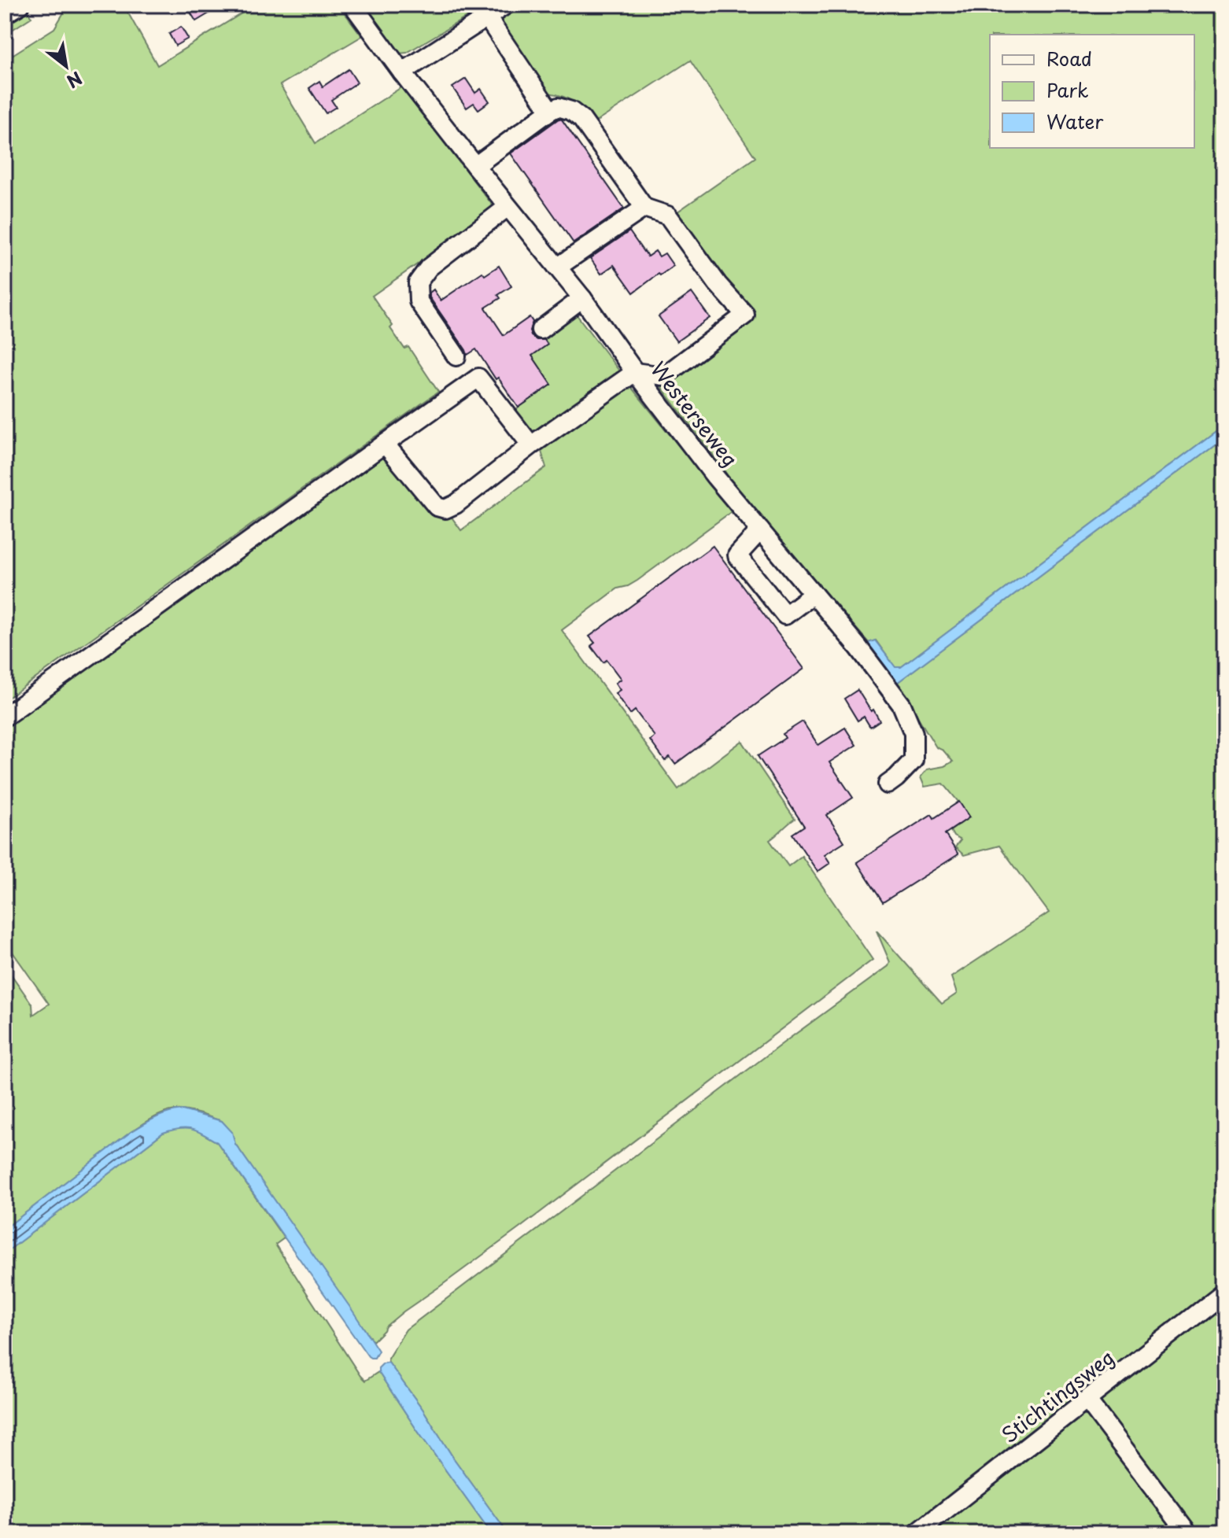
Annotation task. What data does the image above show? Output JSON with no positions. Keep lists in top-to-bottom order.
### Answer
{
  "streets": {
    "street": ["Westerseweg", "Stichtingsweg"]
  },
  "legend": ["Road", "Park", "Water"],
  "north": "bottom right"
}
